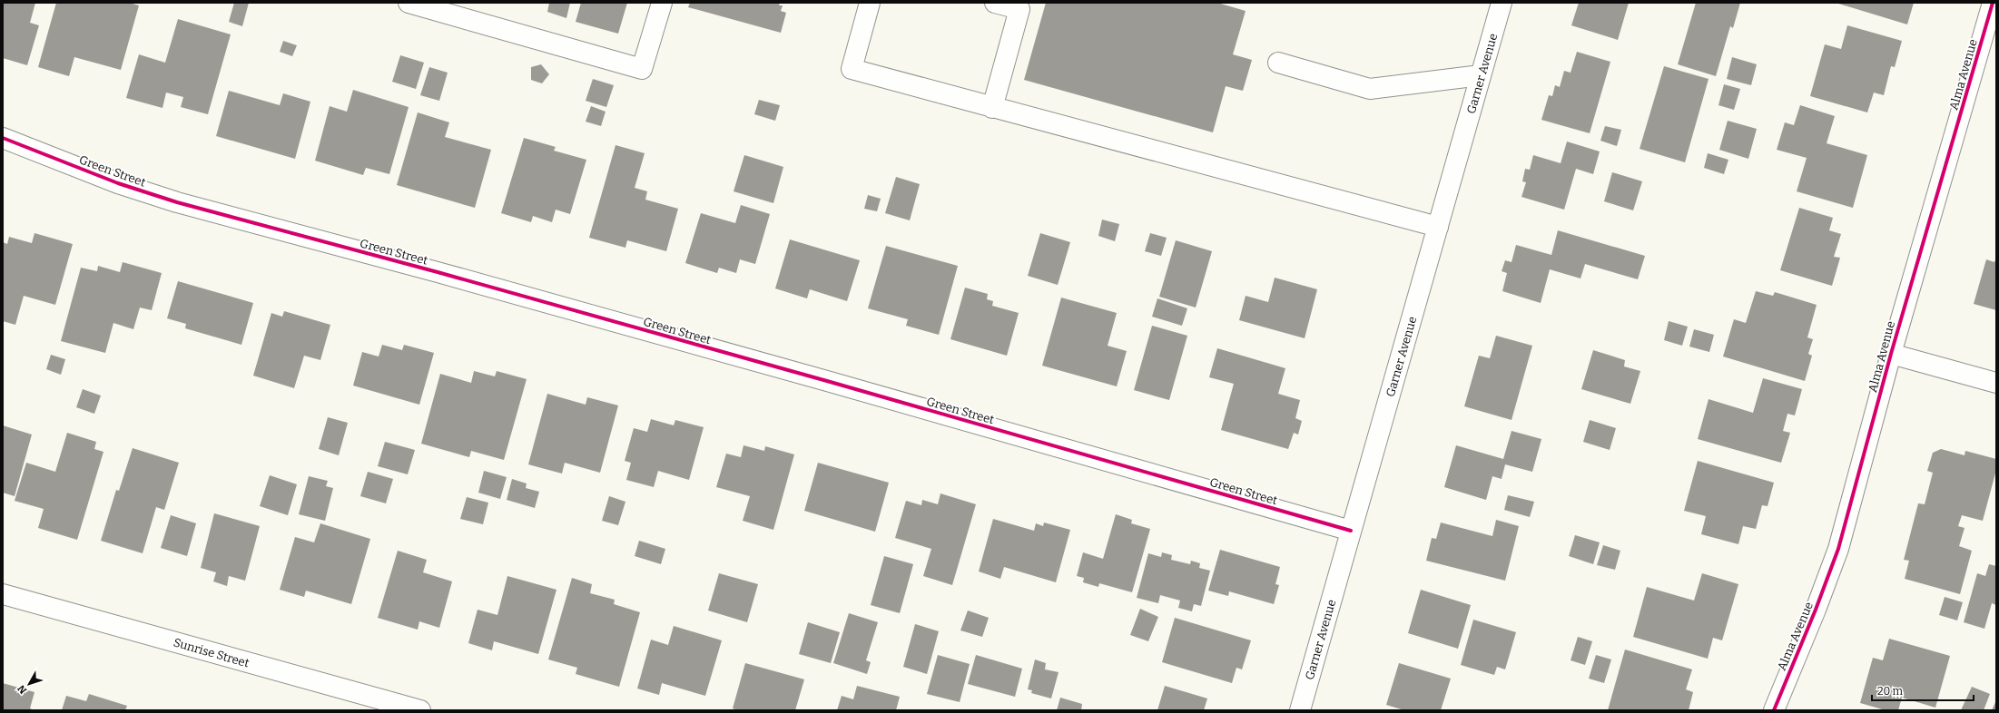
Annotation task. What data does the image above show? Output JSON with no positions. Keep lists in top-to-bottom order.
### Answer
{
  "streets": {
    "street": [
      "Garner Avenue",
      "Alma Avenue",
      "Green Street",
      "Sunrise Street"
    ]
  },
  "crossings": [
    ["Garner Avenue", "Green Street"]
  ],
  "scale_bar": "20 m",
  "north": "bottom left"
}
